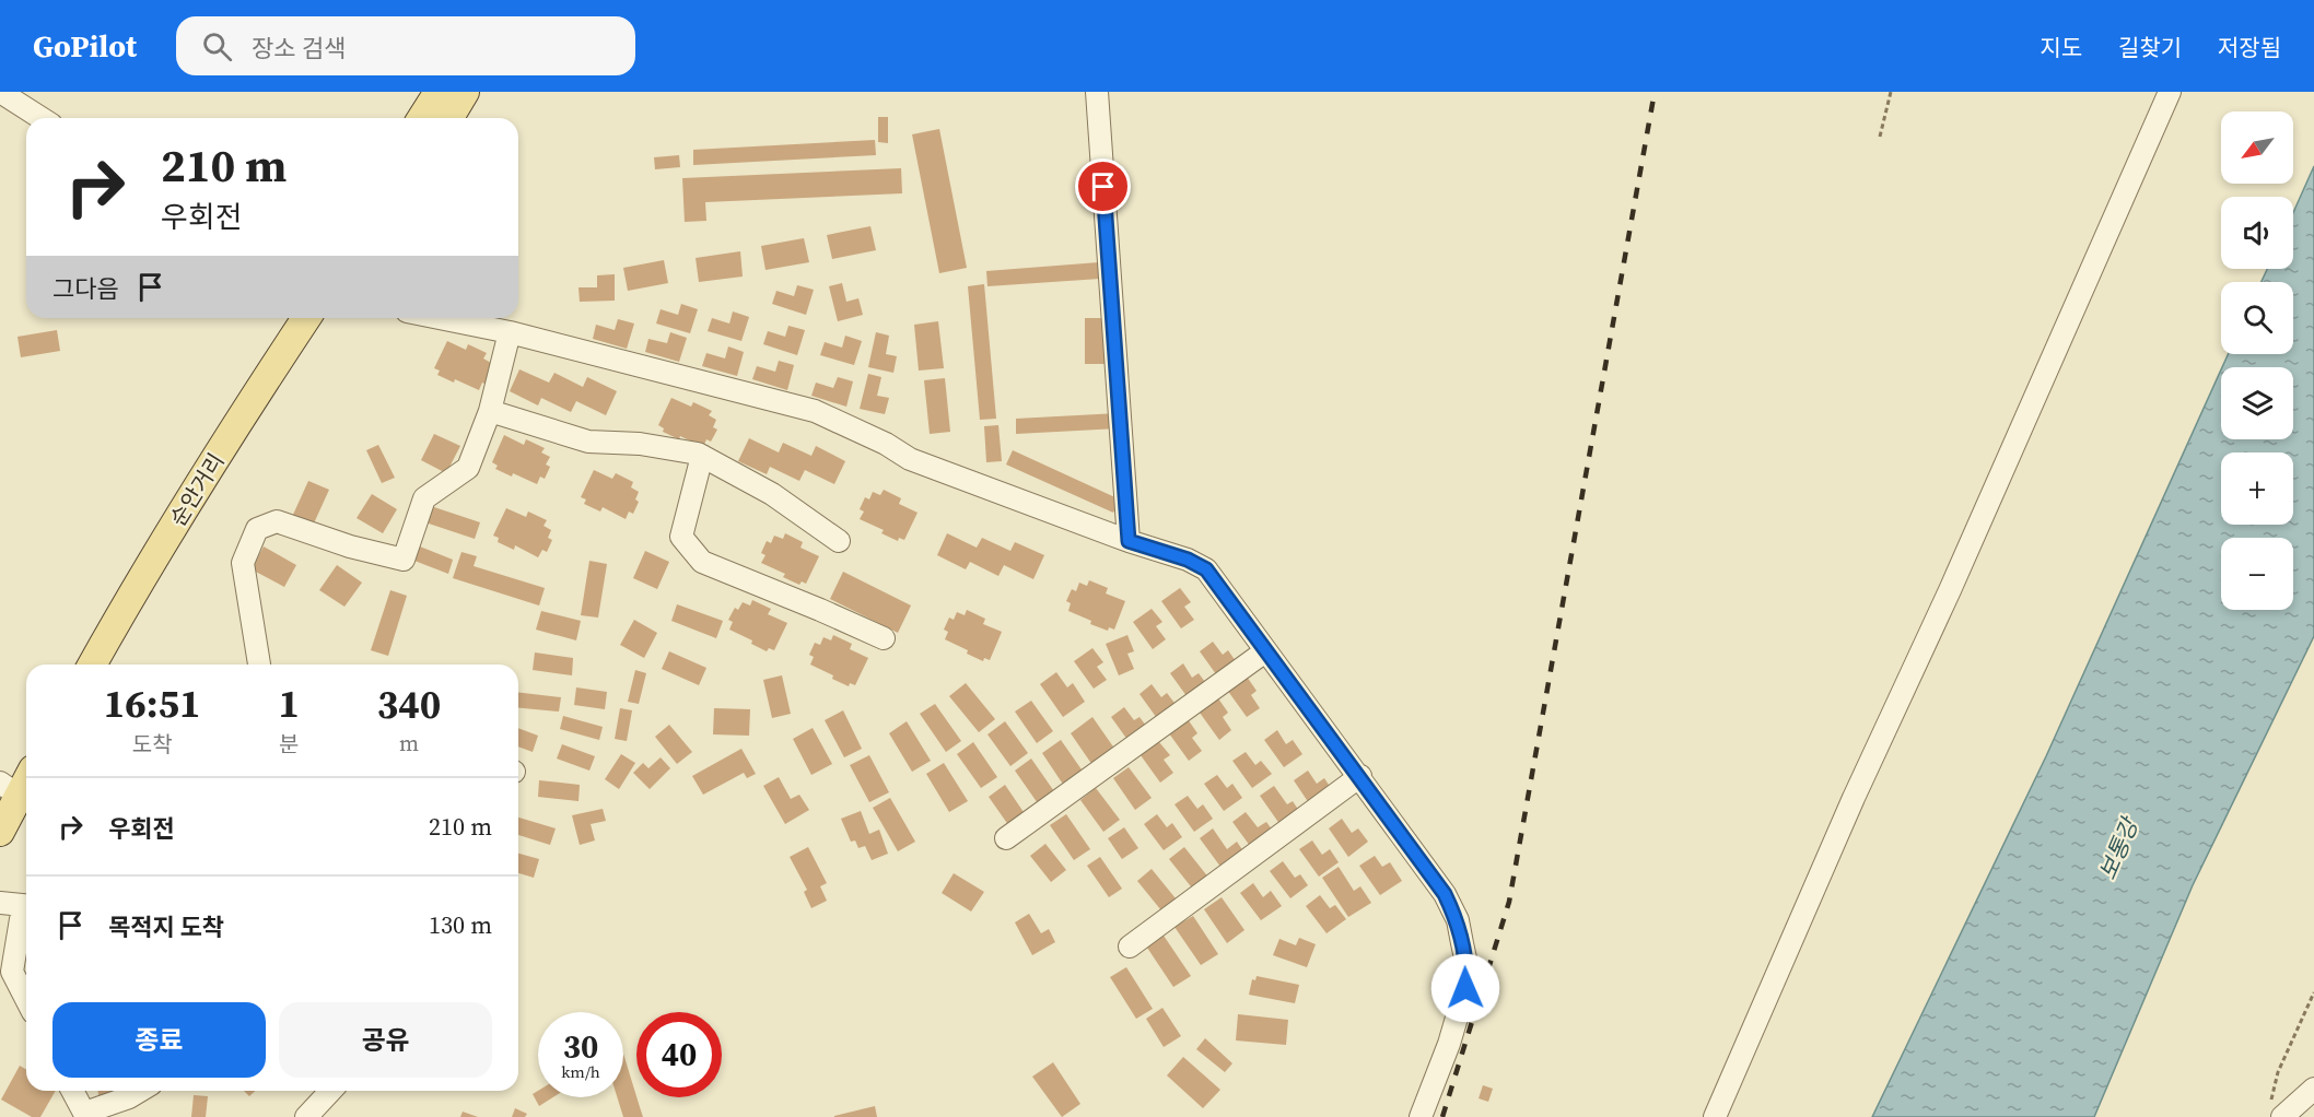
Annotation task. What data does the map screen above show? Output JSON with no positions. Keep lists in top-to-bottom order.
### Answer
{
  "streets": {
    "main road": ["순안거리"]
  },
  "water": ["보통강"],
  "north": "bottom left",
  "page": {
    "header": "GoPilot",
    "search": "장소 검색",
    "nav": ["지도", "길찾기", "저장됨"],
    "map_buttons": ["+", "−"],
    "turn": ["210 m", "우회전"],
    "then": "그다음",
    "eta": [
      "16:51",
      "도착",
      "1",
      "분",
      "340",
      "m"
    ],
    "list": [
      {
        "name": "우회전",
        "value": "210 m"
      },
      {
        "name": "목적지 도착",
        "value": "130 m"
      }
    ],
    "buttons": ["종료", "공유"],
    "speed": "30 km/h",
    "limit": "40"
  }
}
